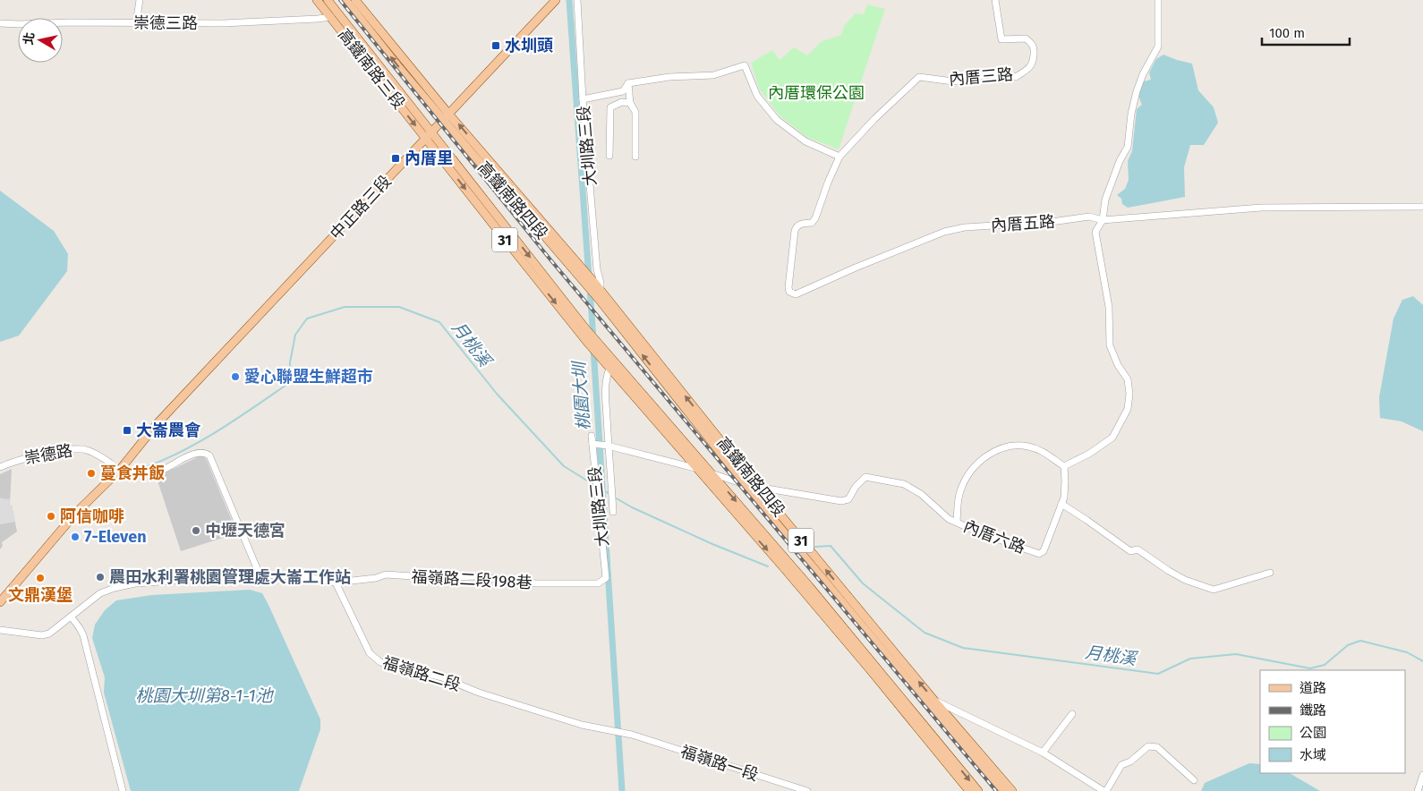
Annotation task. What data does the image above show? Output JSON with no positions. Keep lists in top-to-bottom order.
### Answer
{
  "streets": {
    "main road": [
      "高鐵南路三段",
      "高鐵南路四段",
      "中正路三段",
      "31"
    ],
    "street": [
      "崇德三路",
      "內厝三路",
      "大圳路三段",
      "內厝五路",
      "崇德路",
      "內厝六路",
      "福嶺路二段198巷",
      "福嶺路二段",
      "福嶺路一段"
    ]
  },
  "crossings": [
    ["崇德三路", "高鐵南路三段"],
    ["高鐵南路三段", "高鐵南路四段"],
    ["高鐵南路三段", "中正路三段"],
    ["內厝三路", "內厝五路"],
    ["大圳路三段", "高鐵南路四段"],
    ["大圳路三段", "31"],
    ["大圳路三段", "福嶺路二段198巷"],
    ["高鐵南路四段", "中正路三段"],
    ["高鐵南路四段", "31"],
    ["高鐵南路四段", "內厝六路"],
    ["中正路三段", "崇德路"],
    ["福嶺路二段198巷", "福嶺路二段"],
    ["福嶺路二段", "福嶺路一段"]
  ],
  "water": ["月桃溪", "桃園大圳", "桃園大圳第8-1-1池"],
  "parks": ["內厝環保公園"],
  "places": {
    "transit": ["水圳頭", "內厝里", "大崙農會"],
    "other": [
      "愛心聯盟生鮮超市",
      "蔓食丼飯",
      "阿信咖啡",
      "中壢天德宮",
      "7-Eleven",
      "農田水利署桃園管理處大崙工作站",
      "文鼎漢堡"
    ]
  },
  "legend": [
    "道路",
    "鐵路",
    "公園",
    "水域"
  ],
  "scale_bar": "100 m",
  "north": "left"
}
